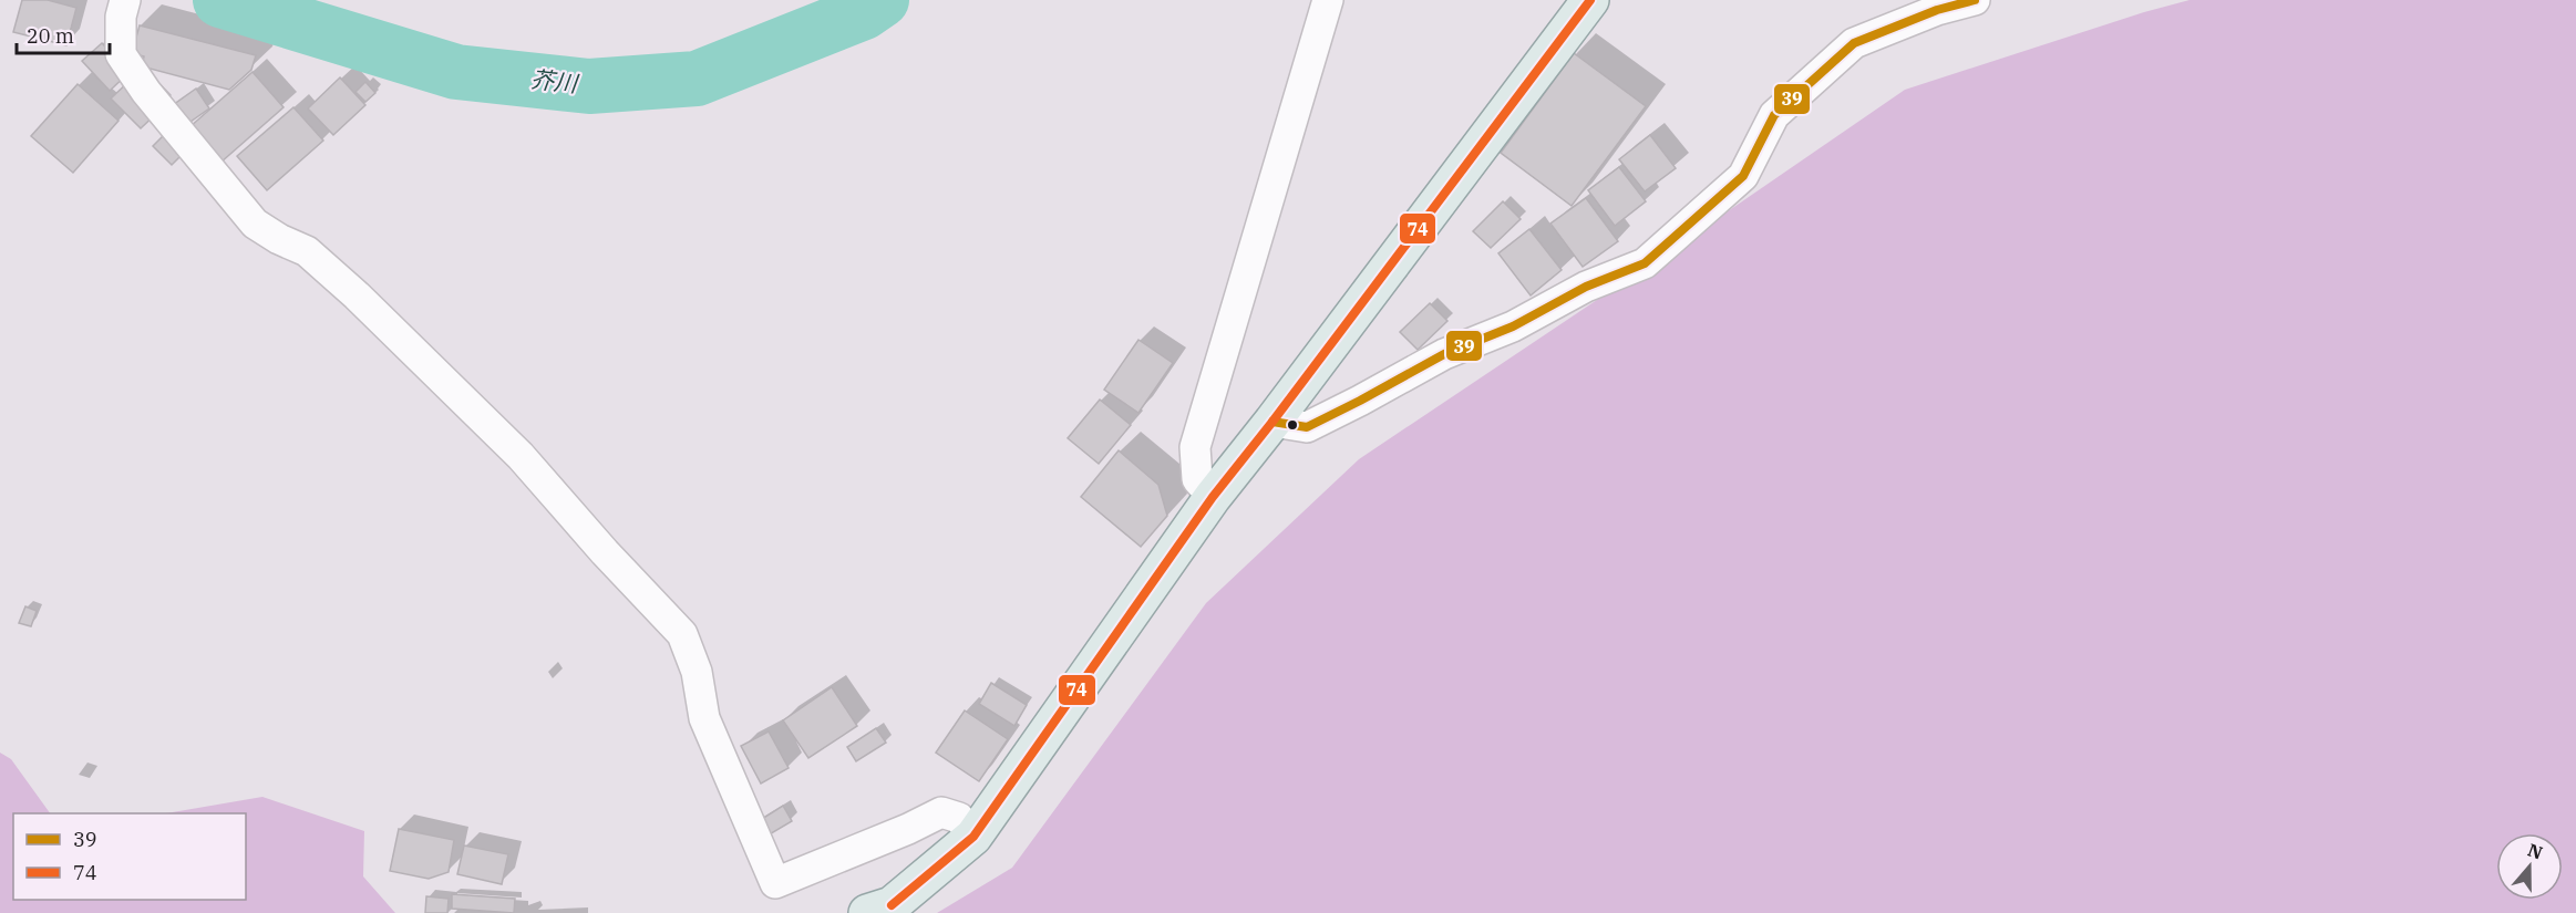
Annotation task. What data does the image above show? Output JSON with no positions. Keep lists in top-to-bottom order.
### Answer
{
  "water": ["芥川"],
  "lines": ["transit line 39", "transit line 74"],
  "legend": ["39", "74"],
  "scale_bar": "20 m",
  "north": "top"
}
